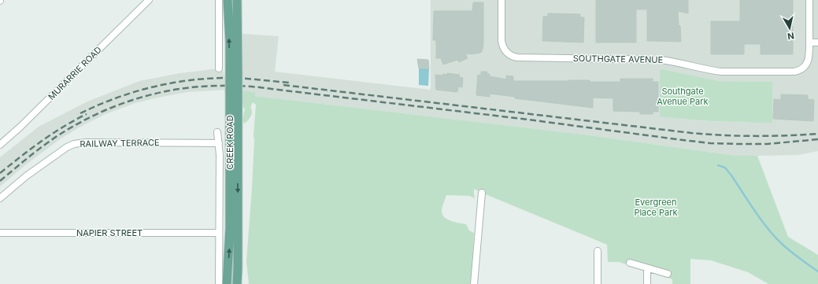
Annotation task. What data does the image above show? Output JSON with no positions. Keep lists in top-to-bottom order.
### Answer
{
  "streets": {
    "main road": ["CREEK ROAD"],
    "street": [
      "SOUTHGATE AVENUE",
      "MURARRIE ROAD",
      "RAILWAY TERRACE",
      "NAPIER STREET"
    ]
  },
  "crossings": [
    ["CREEK ROAD", "RAILWAY TERRACE"],
    ["CREEK ROAD", "NAPIER STREET"]
  ],
  "parks": ["Southgate Avenue Park", "Evergreen Place Park"],
  "north": "bottom"
}
